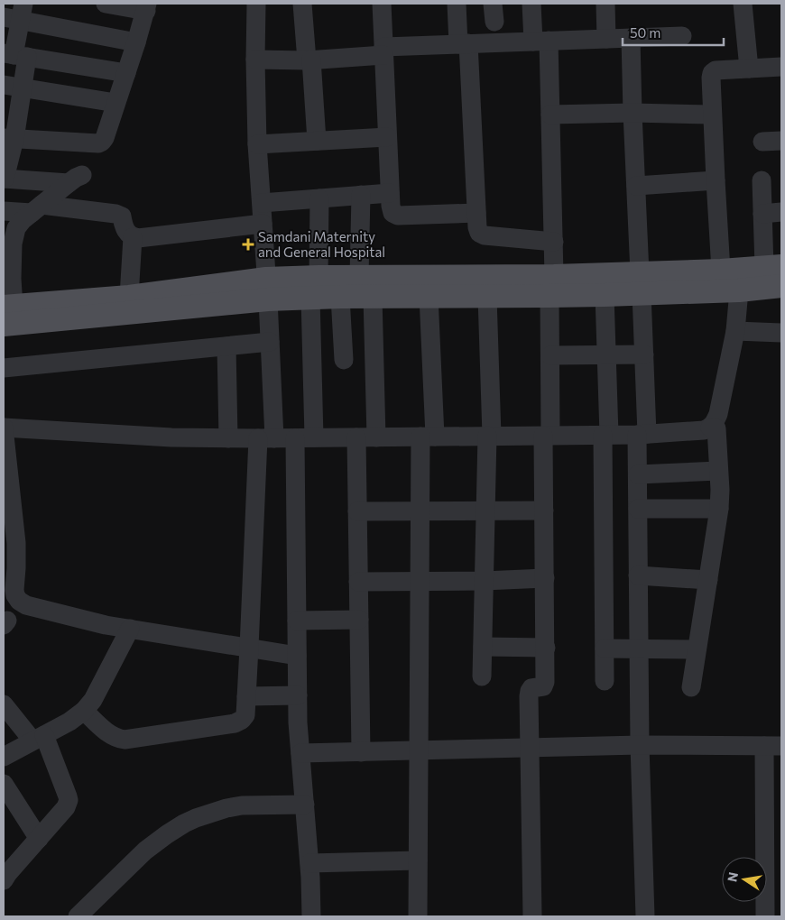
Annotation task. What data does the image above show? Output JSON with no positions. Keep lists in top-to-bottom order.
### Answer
{
  "places": {
    "health": ["Samdani Maternity and General Hospital"]
  },
  "scale_bar": "50 m",
  "north": "left"
}
